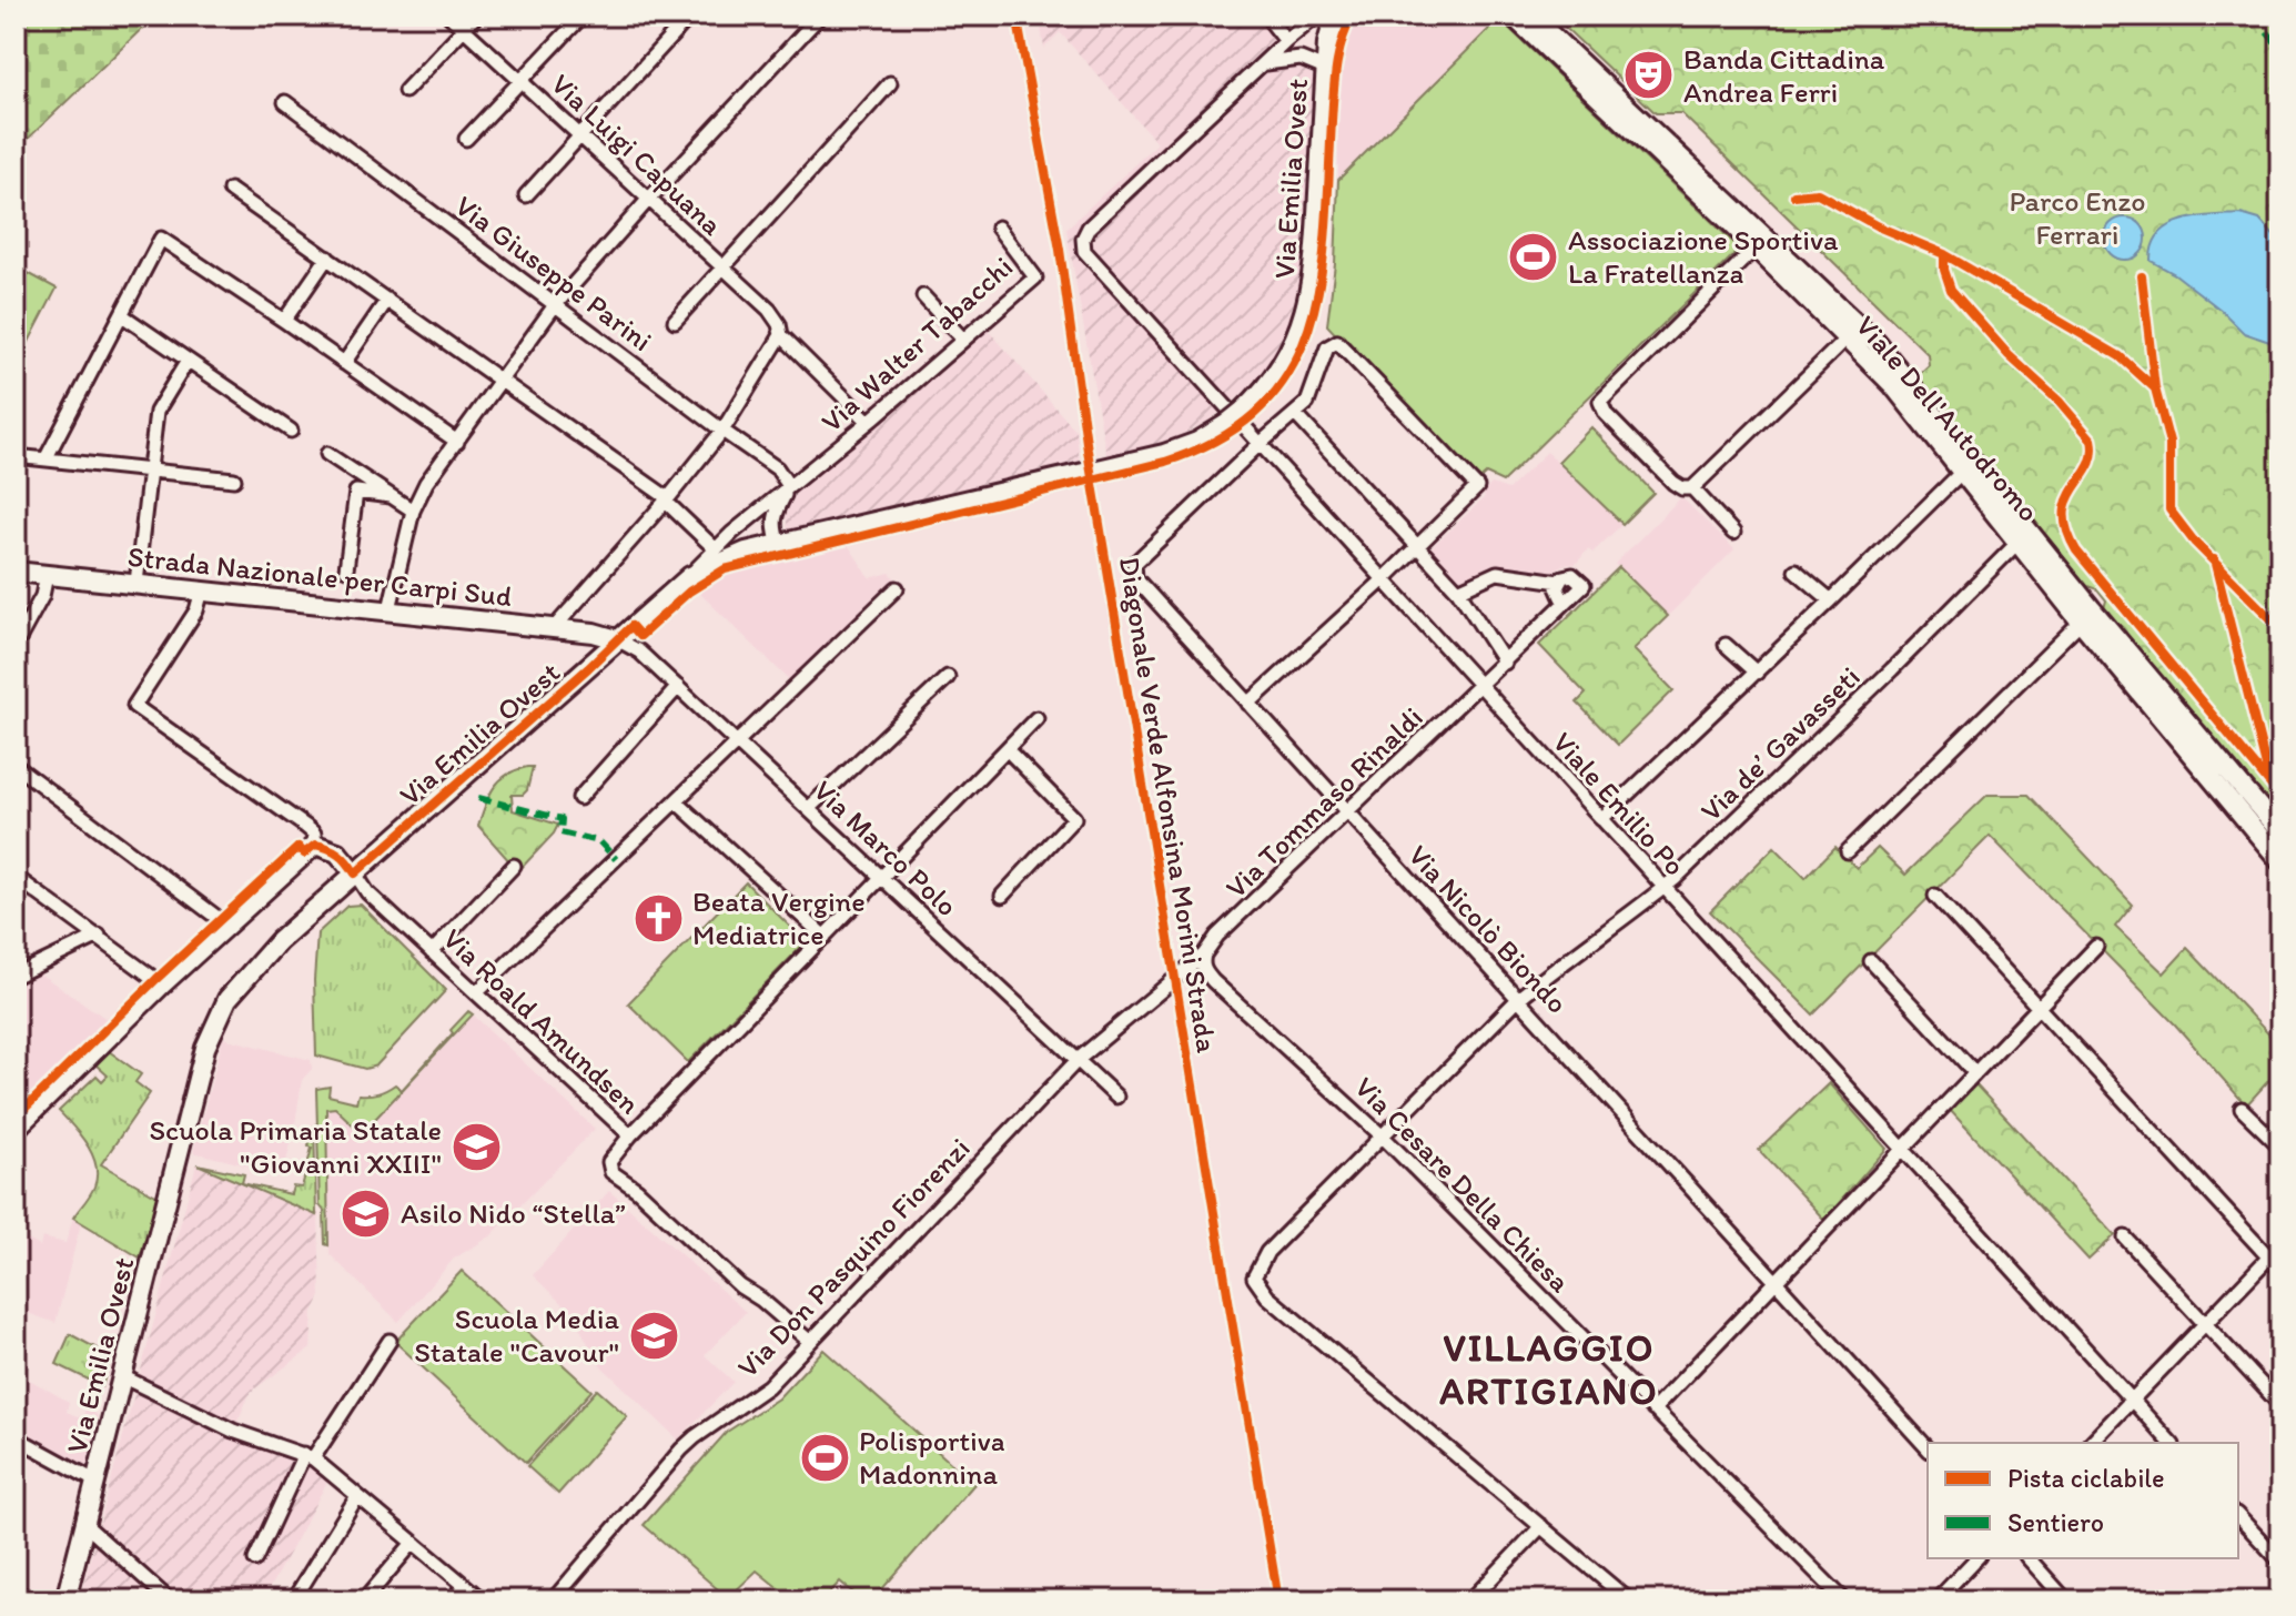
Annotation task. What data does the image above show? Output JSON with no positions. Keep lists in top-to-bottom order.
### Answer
{
  "streets": {
    "street": [
      "Via Luigi Capuana",
      "Via Emilia Ovest",
      "Via Giuseppe Parini",
      "Via Walter Tabacchi",
      "Viale Dell'Autodromo",
      "Strada Nazionale per Carpi Sud",
      "Via de’ Gavasseti",
      "Via Tommaso Rinaldi",
      "Viale Emilio Po",
      "Via Marco Polo",
      "Via Nicolò Biondo",
      "Via Roald Amundsen",
      "Via Cesare Della Chiesa",
      "Via Don Pasquino Fiorenzi"
    ],
    "cycle path": ["Diagonale Verde Alfonsina Morini Strada"]
  },
  "crossings": [
    ["Via Luigi Capuana", "Via Walter Tabacchi"],
    ["Via Emilia Ovest", "Via Walter Tabacchi"],
    ["Via Emilia Ovest", "Strada Nazionale per Carpi Sud"],
    ["Via Emilia Ovest", "Via Marco Polo"],
    ["Via Emilia Ovest", "Via Roald Amundsen"],
    ["Via Giuseppe Parini", "Via Walter Tabacchi"],
    ["Viale Dell'Autodromo", "Via de’ Gavasseti"],
    ["Strada Nazionale per Carpi Sud", "Via Marco Polo"],
    ["Via de’ Gavasseti", "Viale Emilio Po"],
    ["Via de’ Gavasseti", "Via Nicolò Biondo"],
    ["Via de’ Gavasseti", "Via Cesare Della Chiesa"],
    ["Via Tommaso Rinaldi", "Viale Emilio Po"],
    ["Via Tommaso Rinaldi", "Via Marco Polo"],
    ["Via Tommaso Rinaldi", "Via Nicolò Biondo"],
    ["Via Tommaso Rinaldi", "Via Cesare Della Chiesa"],
    ["Via Tommaso Rinaldi", "Via Don Pasquino Fiorenzi"],
    ["Viale Emilio Po", "Via Nicolò Biondo"],
    ["Via Marco Polo", "Via Don Pasquino Fiorenzi"],
    ["Via Roald Amundsen", "Via Don Pasquino Fiorenzi"]
  ],
  "districts": ["VILLAGGIO ARTIGIANO"],
  "parks": ["Parco Enzo Ferrari"],
  "places": {
    "theatre": ["Banda Cittadina Andrea Ferri"],
    "sports": ["Associazione Sportiva La Fratellanza", "Polisportiva Madonnina"],
    "church": ["Beata Vergine Mediatrice"],
    "school or university": ["Scuola Primaria Statale \"Giovanni XXIII\"", "Asilo Nido “Stella”", "Scuola Media Statale \"Cavour\""]
  },
  "legend": ["Pista ciclabile", "Sentiero"]
}
